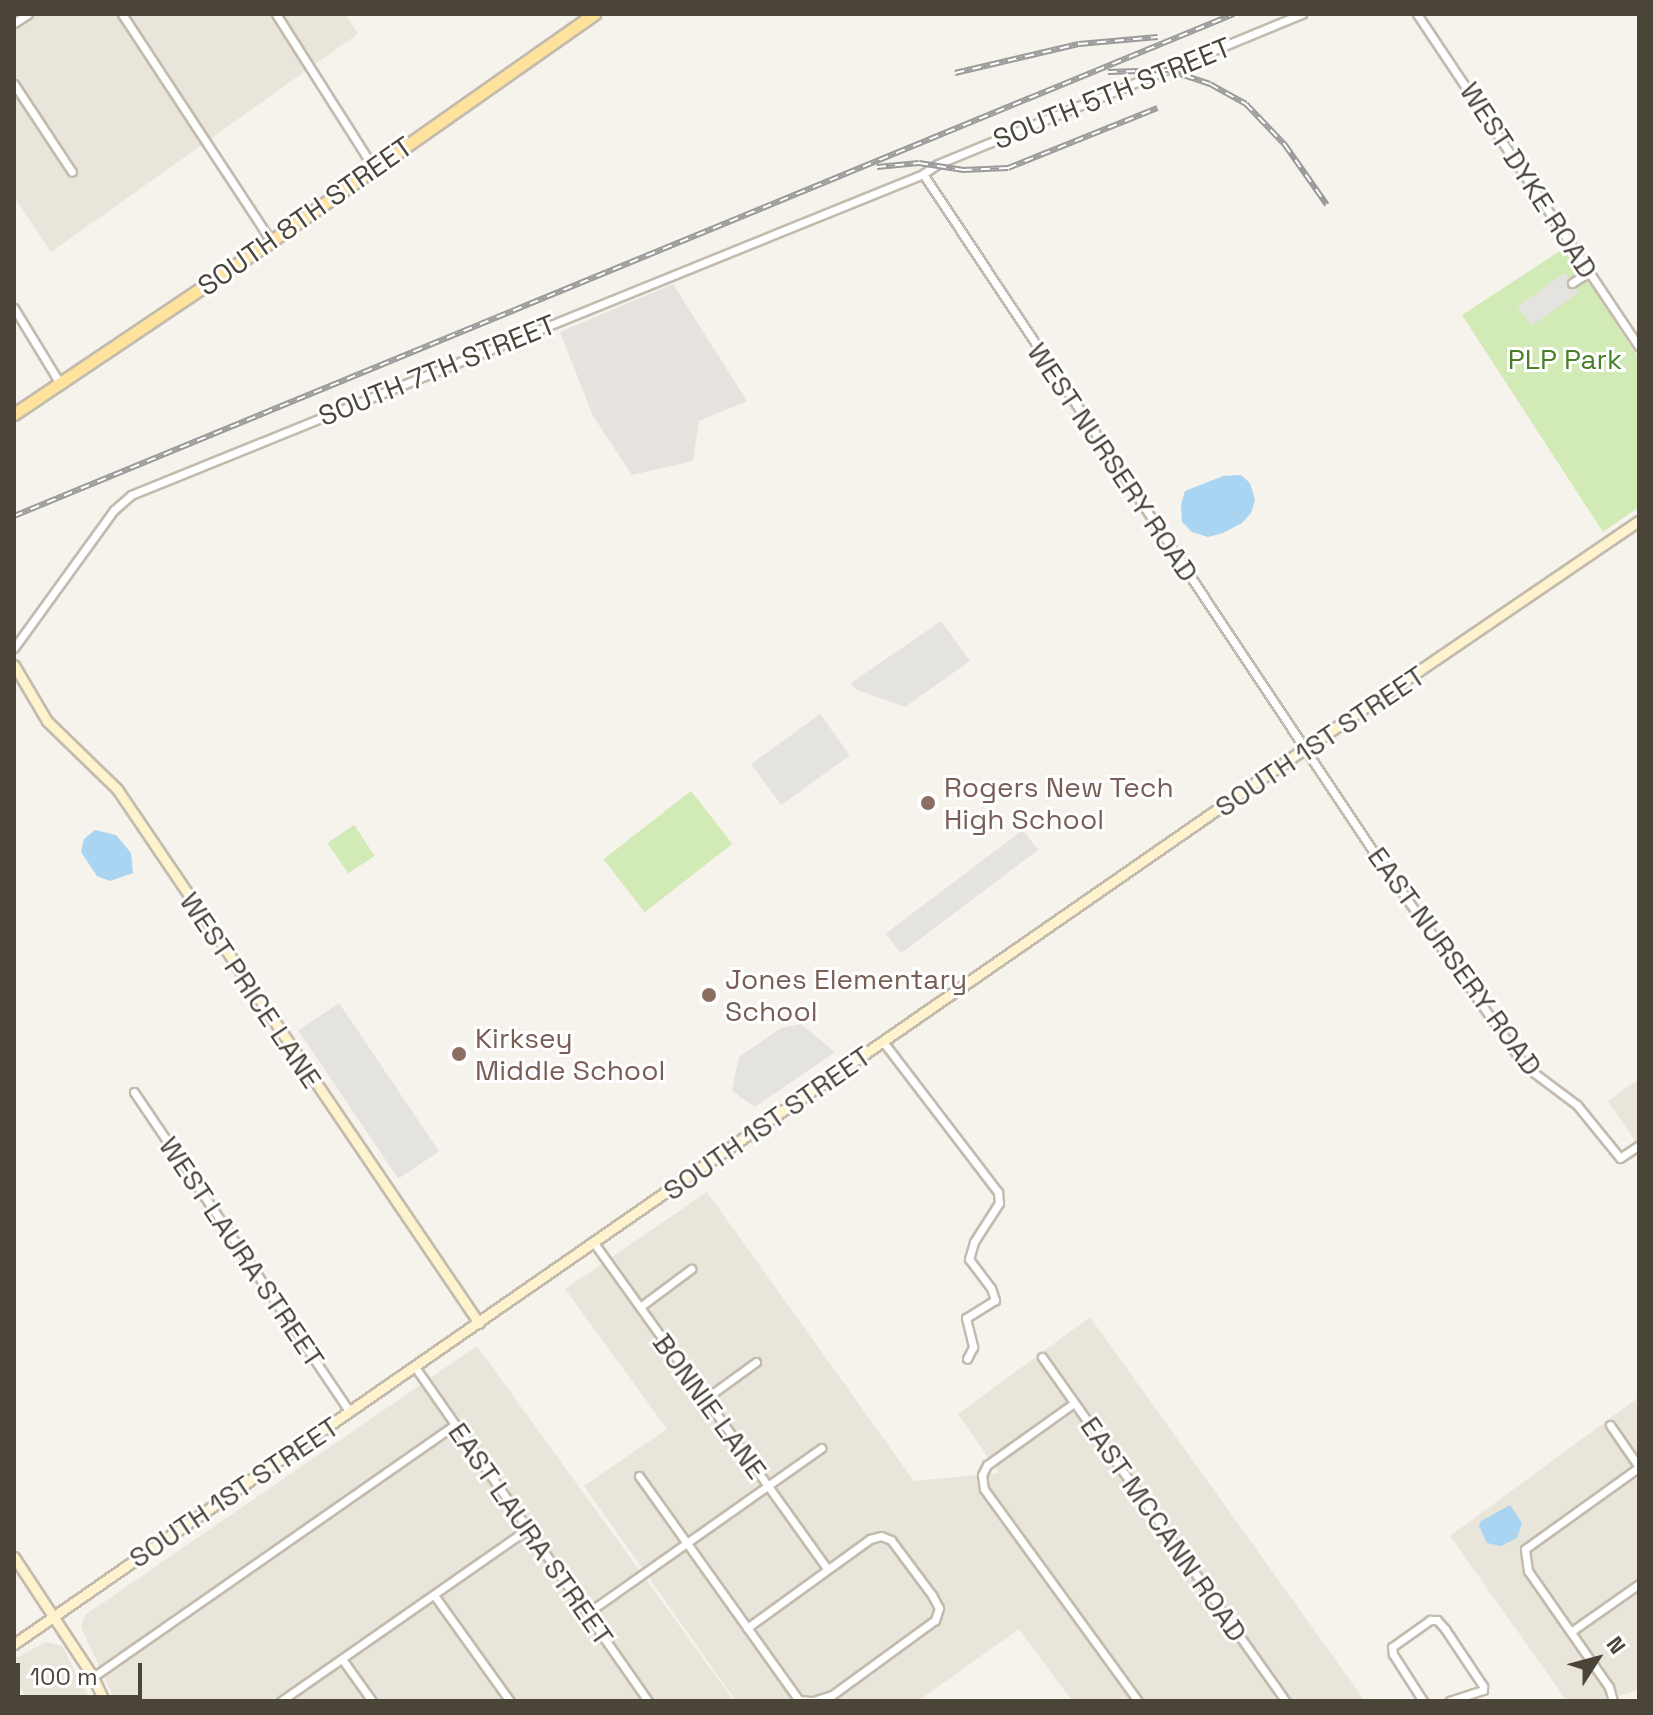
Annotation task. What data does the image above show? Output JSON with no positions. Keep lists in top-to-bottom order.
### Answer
{
  "streets": {
    "main road": ["SOUTH 8TH STREET", "SOUTH 1ST STREET", "WEST PRICE LANE"],
    "street": [
      "SOUTH 5TH STREET",
      "WEST DYKE ROAD",
      "SOUTH 7TH STREET",
      "WEST NURSERY ROAD",
      "EAST NURSERY ROAD",
      "WEST LAURA STREET",
      "BONNIE LANE",
      "EAST MCCANN ROAD",
      "EAST LAURA STREET"
    ]
  },
  "crossings": [
    ["SOUTH 5TH STREET", "SOUTH 7TH STREET"],
    ["SOUTH 5TH STREET", "WEST NURSERY ROAD"],
    ["SOUTH 7TH STREET", "WEST NURSERY ROAD"],
    ["WEST NURSERY ROAD", "SOUTH 1ST STREET"],
    ["WEST NURSERY ROAD", "EAST NURSERY ROAD"],
    ["SOUTH 1ST STREET", "EAST NURSERY ROAD"],
    ["SOUTH 1ST STREET", "WEST PRICE LANE"],
    ["SOUTH 1ST STREET", "WEST LAURA STREET"],
    ["SOUTH 1ST STREET", "BONNIE LANE"],
    ["SOUTH 1ST STREET", "EAST LAURA STREET"]
  ],
  "parks": ["PLP Park"],
  "places": ["Rogers New Tech High School", "Jones Elementary School", "Kirksey Middle School"],
  "scale_bar": "100 m",
  "north": "top right"
}
